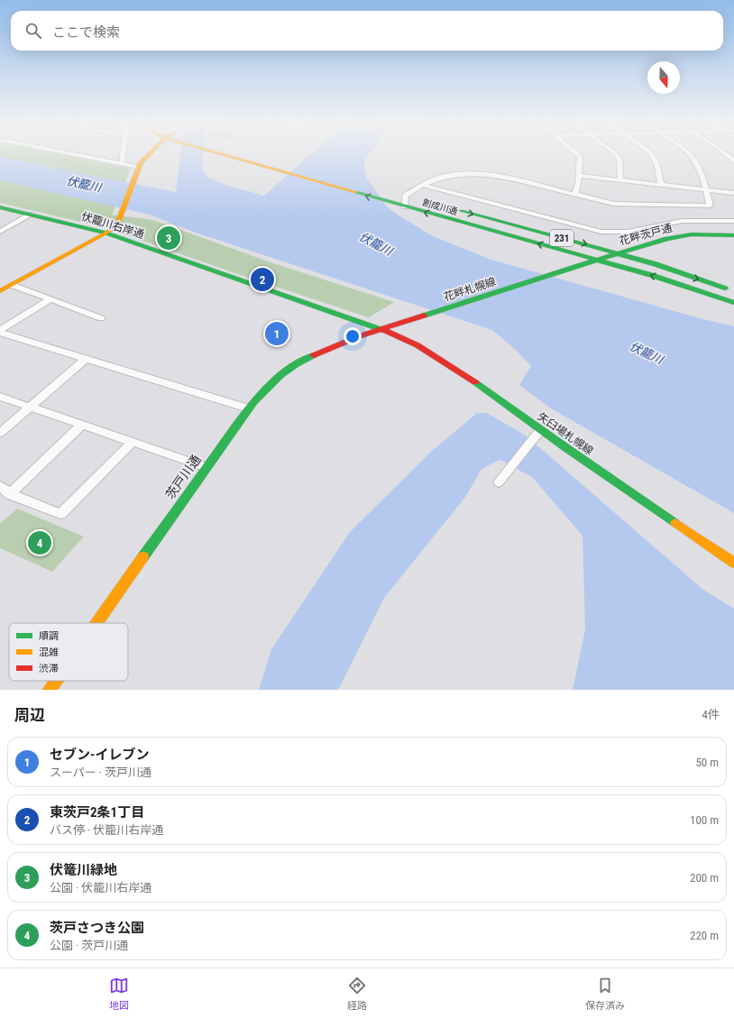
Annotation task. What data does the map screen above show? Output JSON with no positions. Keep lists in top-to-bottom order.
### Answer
{
  "streets": {
    "main road": [
      "創成川通",
      "伏籠川右岸通",
      "花畔茨戸通",
      "231",
      "花畔札幌線",
      "矢臼場札幌線",
      "茨戸川通"
    ]
  },
  "crossings": [
    ["創成川通", "花畔茨戸通"],
    ["伏籠川右岸通", "花畔札幌線"],
    ["伏籠川右岸通", "矢臼場札幌線"],
    ["伏籠川右岸通", "茨戸川通"],
    ["花畔茨戸通", "花畔札幌線"],
    ["花畔札幌線", "矢臼場札幌線"],
    ["花畔札幌線", "茨戸川通"],
    ["矢臼場札幌線", "茨戸川通"]
  ],
  "water": ["伏籠川"],
  "legend": ["順調", "混雑", "渋滞"],
  "north": "bottom",
  "page": {
    "search": "ここで検索",
    "pins": [
      "3",
      "2",
      "1",
      "4"
    ],
    "heading": ["周辺", "4件"],
    "list": [
      {
        "mark": "1",
        "name": "セブン-イレブン",
        "note": "スーパー · 茨戸川通",
        "value": "50 m"
      },
      {
        "mark": "2",
        "name": "東茨戸2条1丁目",
        "note": "バス停 · 伏籠川右岸通",
        "value": "100 m"
      },
      {
        "mark": "3",
        "name": "伏篭川緑地",
        "note": "公園 · 伏籠川右岸通",
        "value": "200 m"
      },
      {
        "mark": "4",
        "name": "茨戸さつき公園",
        "note": "公園 · 茨戸川通",
        "value": "220 m"
      }
    ],
    "nav": ["地図", "経路", "保存済み"]
  }
}
